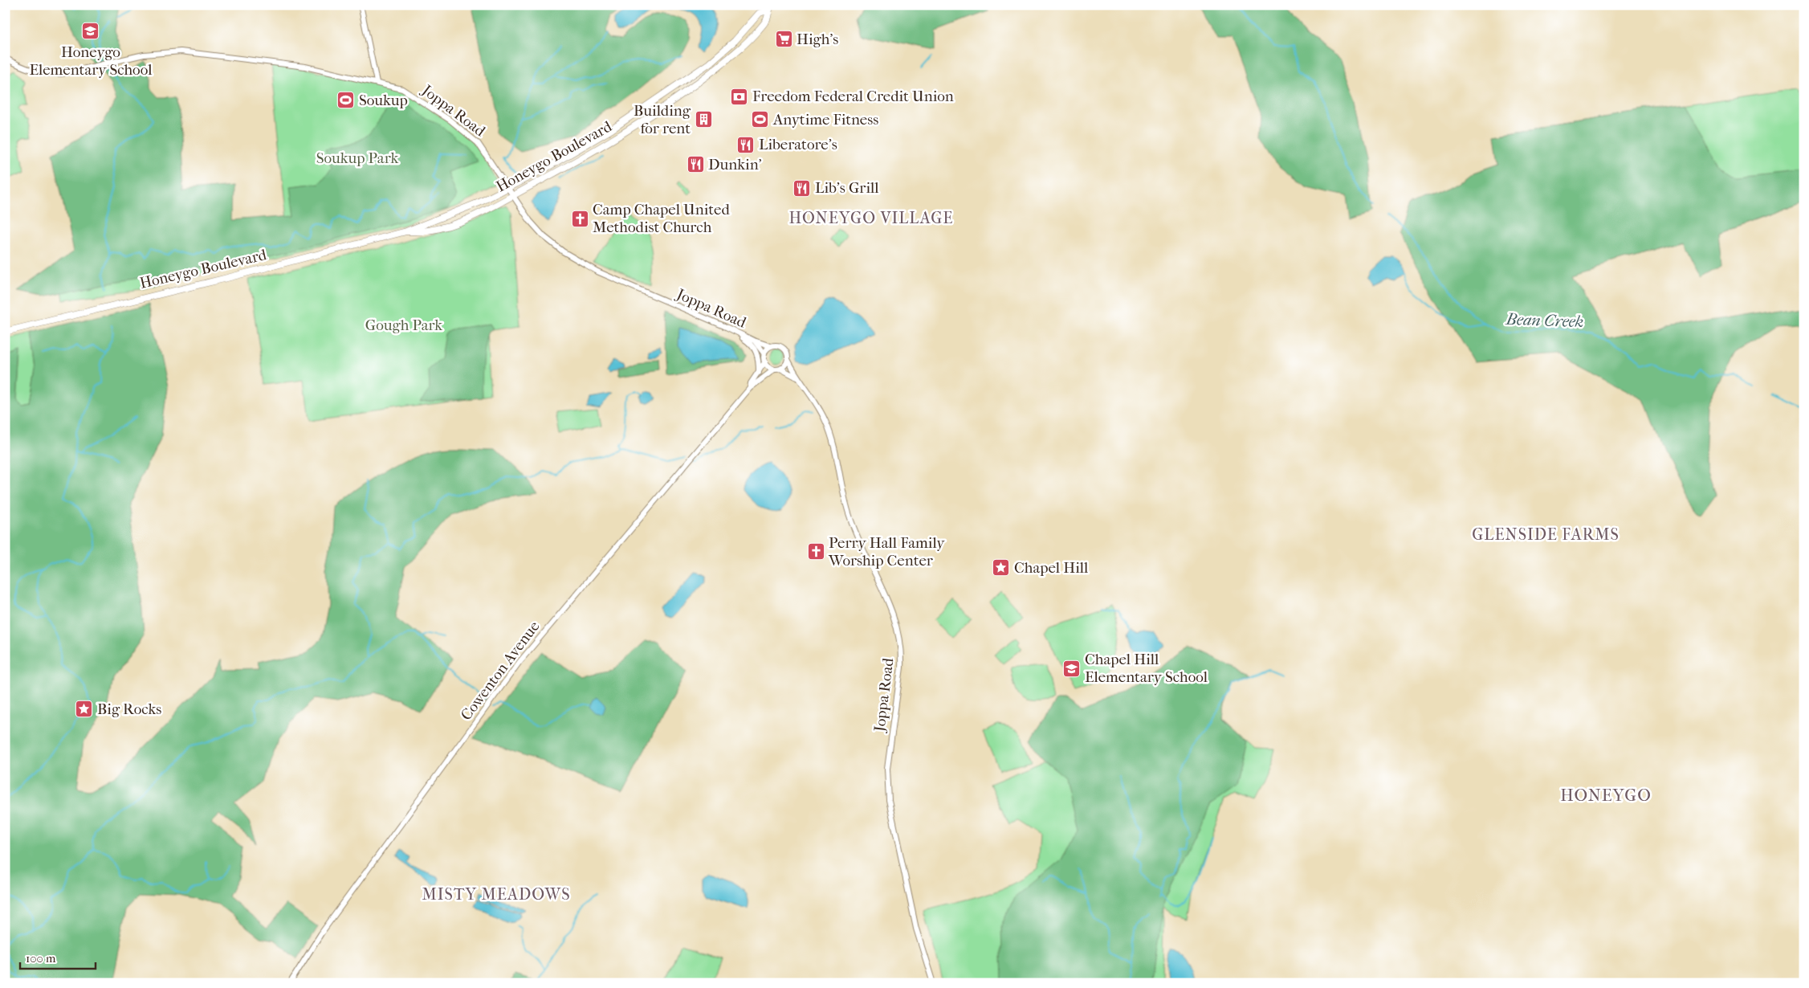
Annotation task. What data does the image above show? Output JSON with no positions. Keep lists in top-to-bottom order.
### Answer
{
  "streets": {
    "main road": ["Honeygo Boulevard"],
    "street": ["Joppa Road", "Cowenton Avenue"]
  },
  "crossings": [
    ["Joppa Road", "Honeygo Boulevard"],
    ["Joppa Road", "Cowenton Avenue"]
  ],
  "districts": [
    "HONEYGO VILLAGE",
    "GLENSIDE FARMS",
    "HONEYGO",
    "MISTY MEADOWS"
  ],
  "water": ["Bean Creek"],
  "parks": ["Soukup Park", "Gough Park"],
  "places": {
    "school or university": ["Honeygo Elementary School", "Chapel Hill Elementary School"],
    "supermarket": ["High's"],
    "bank": ["Freedom Federal Credit Union"],
    "sports": ["Soukup", "Anytime Fitness"],
    "building": ["Building for rent"],
    "restaurant": ["Liberatore's", "Dunkin'", "Lib's Grill"],
    "church": ["Camp Chapel United Methodist Church", "Perry Hall Family Worship Center"],
    "place": ["Chapel Hill", "Big Rocks"]
  },
  "scale_bar": "100 m"
}
